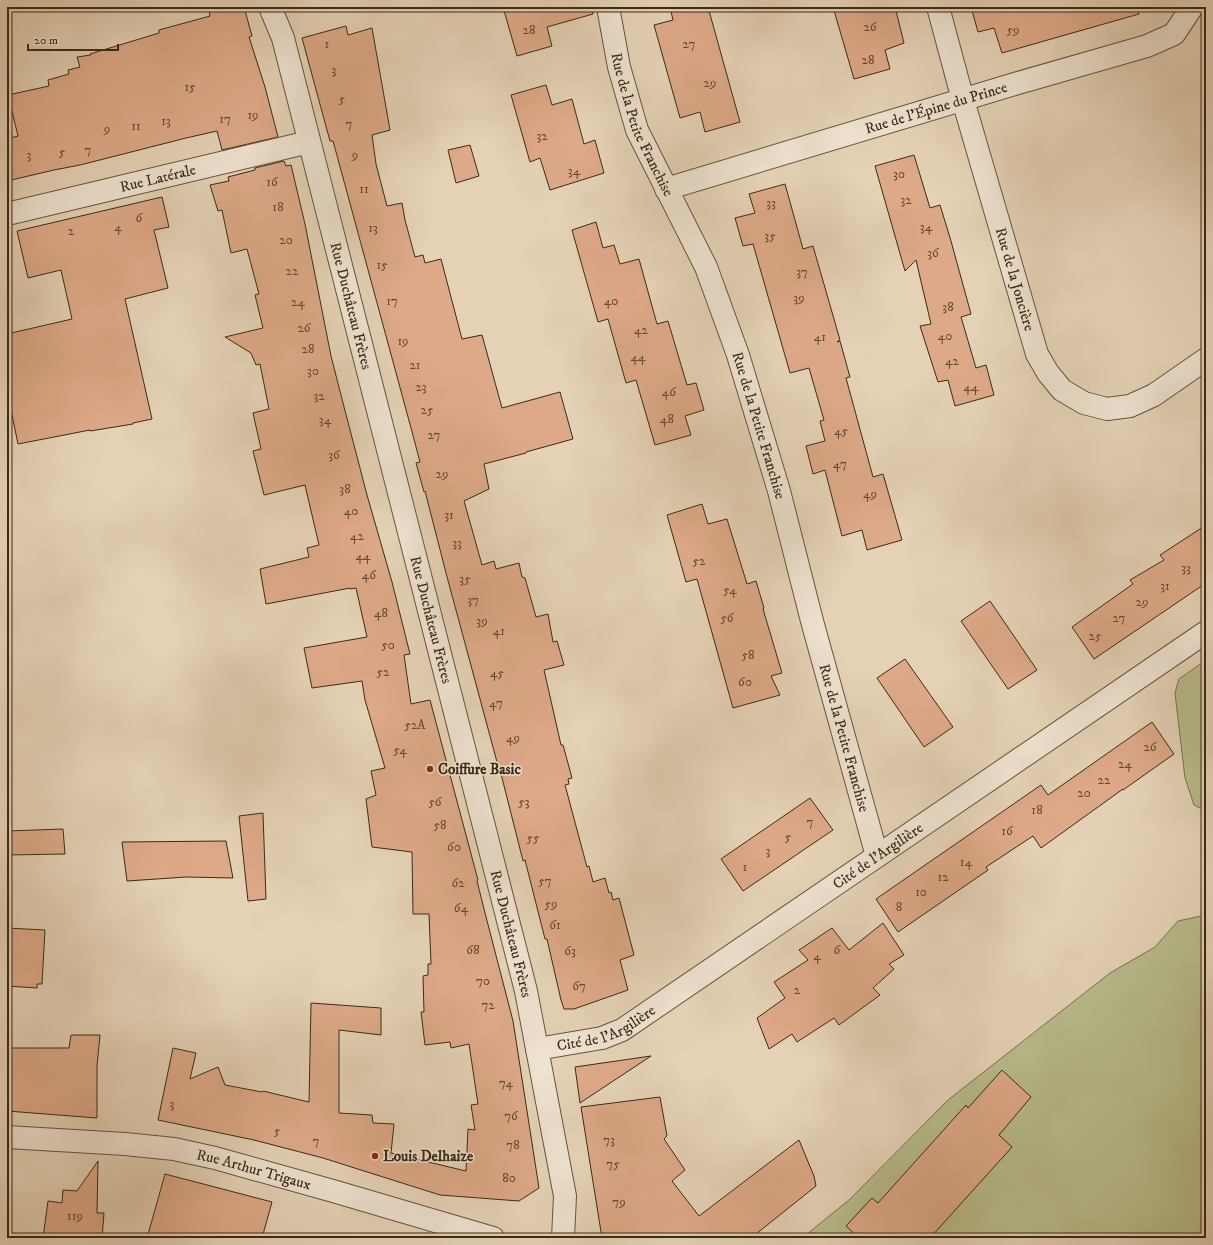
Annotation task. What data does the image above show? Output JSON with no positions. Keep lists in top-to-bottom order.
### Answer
{
  "streets": {
    "street": [
      "Rue de l'Épine du Prince",
      "Rue de la Petite Franchise",
      "Rue Latérale",
      "Rue de la Joncière",
      "Rue Duchâteau Frères",
      "Cité de l'Argilière",
      "Rue Arthur Trigaux"
    ]
  },
  "crossings": [
    ["Rue de l'Épine du Prince", "Rue de la Petite Franchise"],
    ["Rue de l'Épine du Prince", "Rue de la Joncière"],
    ["Rue de la Petite Franchise", "Cité de l'Argilière"],
    ["Rue Latérale", "Rue Duchâteau Frères"],
    ["Rue Duchâteau Frères", "Cité de l'Argilière"]
  ],
  "places": ["Coiffure Basic", "Louis Delhaize"],
  "house_numbers": [
    "26",
    "28",
    "59",
    "1",
    "27",
    "28",
    "3",
    "29",
    "15",
    "5",
    "19",
    "17",
    "13",
    "7",
    "11",
    "9",
    "32",
    "7",
    "5",
    "3",
    "9",
    "34",
    "30",
    "16",
    "11",
    "32",
    "33",
    "18",
    "6",
    "4",
    "34",
    "13",
    "2",
    "35",
    "20",
    "36",
    "15",
    "22",
    "37",
    "39",
    "17",
    "40",
    "24",
    "38",
    "26",
    "42",
    "40",
    "41",
    "19",
    "28",
    "44",
    "42",
    "21",
    "30",
    "23",
    "44",
    "46",
    "32",
    "25",
    "48",
    "34",
    "45",
    "27",
    "36",
    "47",
    "29",
    "38",
    "49",
    "40",
    "31",
    "42",
    "33",
    "44",
    "52",
    "33",
    "46",
    "35",
    "31",
    "54",
    "37",
    "29",
    "48",
    "56",
    "27",
    "39",
    "41",
    "25",
    "50",
    "58",
    "52",
    "45",
    "60",
    "47",
    "52A",
    "49",
    "26",
    "54",
    "24",
    "22",
    "20",
    "56",
    "53",
    "18",
    "7",
    "58",
    "16",
    "5",
    "55",
    "60",
    "3",
    "14",
    "1",
    "12",
    "57",
    "62",
    "10",
    "59",
    "8",
    "64",
    "61",
    "68",
    "6",
    "63",
    "4",
    "70",
    "67",
    "2",
    "72",
    "74",
    "3",
    "76",
    "5",
    "73",
    "7",
    "78",
    "75",
    "80",
    "79",
    "119"
  ],
  "scale_bar": "20 m"
}
